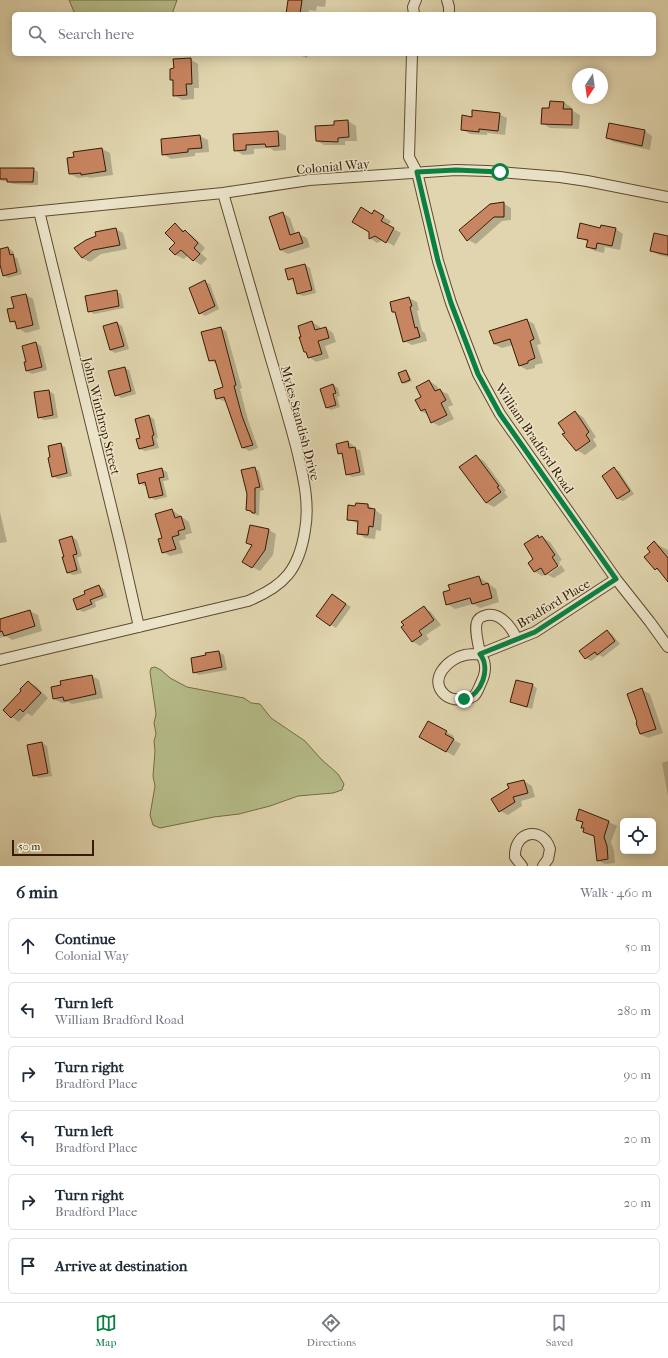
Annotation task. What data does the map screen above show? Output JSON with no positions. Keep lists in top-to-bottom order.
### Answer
{
  "streets": {
    "street": [
      "Colonial Way",
      "John Winthrop Street",
      "Myles Standish Drive",
      "William Bradford Road",
      "Bradford Place"
    ]
  },
  "crossings": [
    ["Colonial Way", "John Winthrop Street"],
    ["Colonial Way", "Myles Standish Drive"],
    ["Colonial Way", "William Bradford Road"],
    ["John Winthrop Street", "Myles Standish Drive"],
    ["William Bradford Road", "Bradford Place"]
  ],
  "scale_bar": "50 m",
  "north": "bottom",
  "page": {
    "search": "Search here",
    "scale": "50 m",
    "heading": ["6 min", "Walk · 460 m"],
    "list": [
      ["Continue", "Colonial Way", "50 m"],
      ["Turn left", "William Bradford Road", "280 m"],
      ["Turn right", "Bradford Place", "90 m"],
      ["Turn left", "Bradford Place", "20 m"],
      ["Turn right", "Bradford Place", "20 m"],
      "Arrive at destination"
    ],
    "nav": ["Map", "Directions", "Saved"]
  }
}
